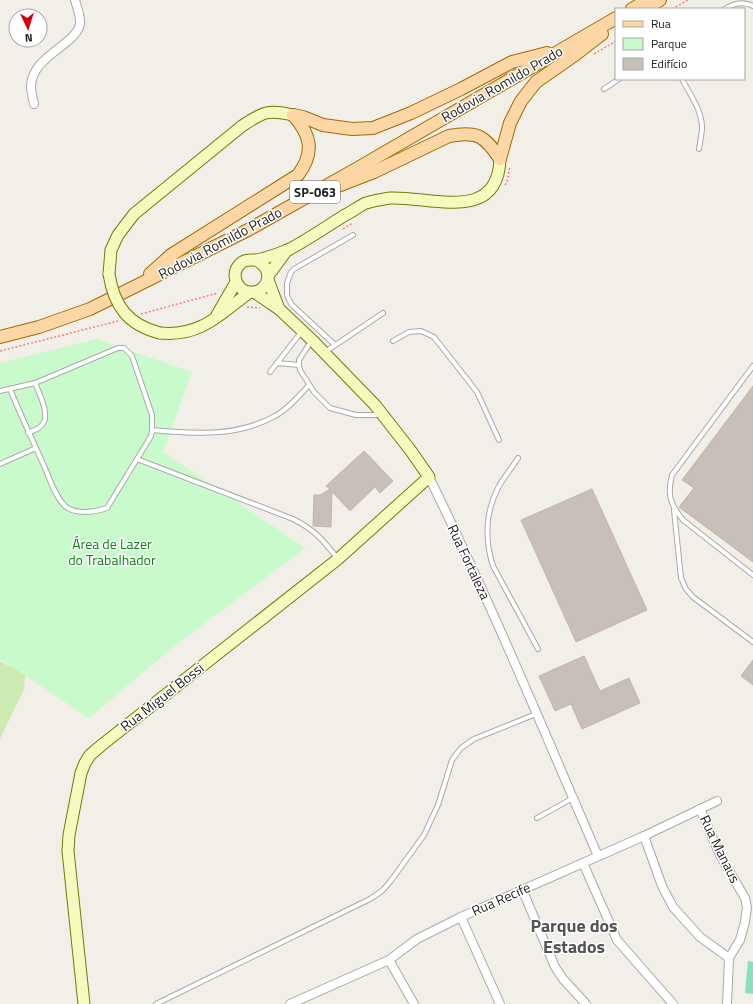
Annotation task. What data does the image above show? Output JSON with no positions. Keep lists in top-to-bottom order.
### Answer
{
  "streets": {
    "main road": [
      "Rodovia Romildo Prado",
      "SP-063",
      "Rua Fortaleza",
      "Rua Miguel Bossi"
    ],
    "street": ["Rua Manaus", "Rua Recife"]
  },
  "crossings": [
    ["Rua Fortaleza", "Rua Miguel Bossi"],
    ["Rua Fortaleza", "Rua Recife"],
    ["Rua Manaus", "Rua Recife"]
  ],
  "districts": ["Parque dos Estados"],
  "parks": ["Área de Lazer do Trabalhador"],
  "legend": ["Rua", "Parque", "Edifício"],
  "north": "bottom"
}
